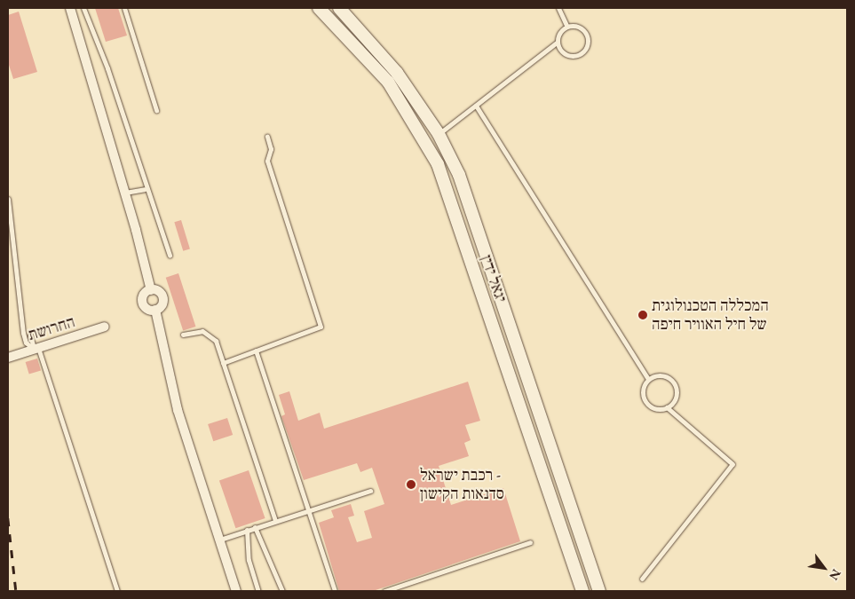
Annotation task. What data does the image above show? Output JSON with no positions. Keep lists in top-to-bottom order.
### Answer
{
  "streets": {
    "main road": ["יגאל ידין"],
    "street": ["החרושת"]
  },
  "places": ["המכללה הטכנולוגית של חיל האוויר חיפה", "רכבת ישראל - סדנאות הקישון"],
  "north": "bottom right"
}
